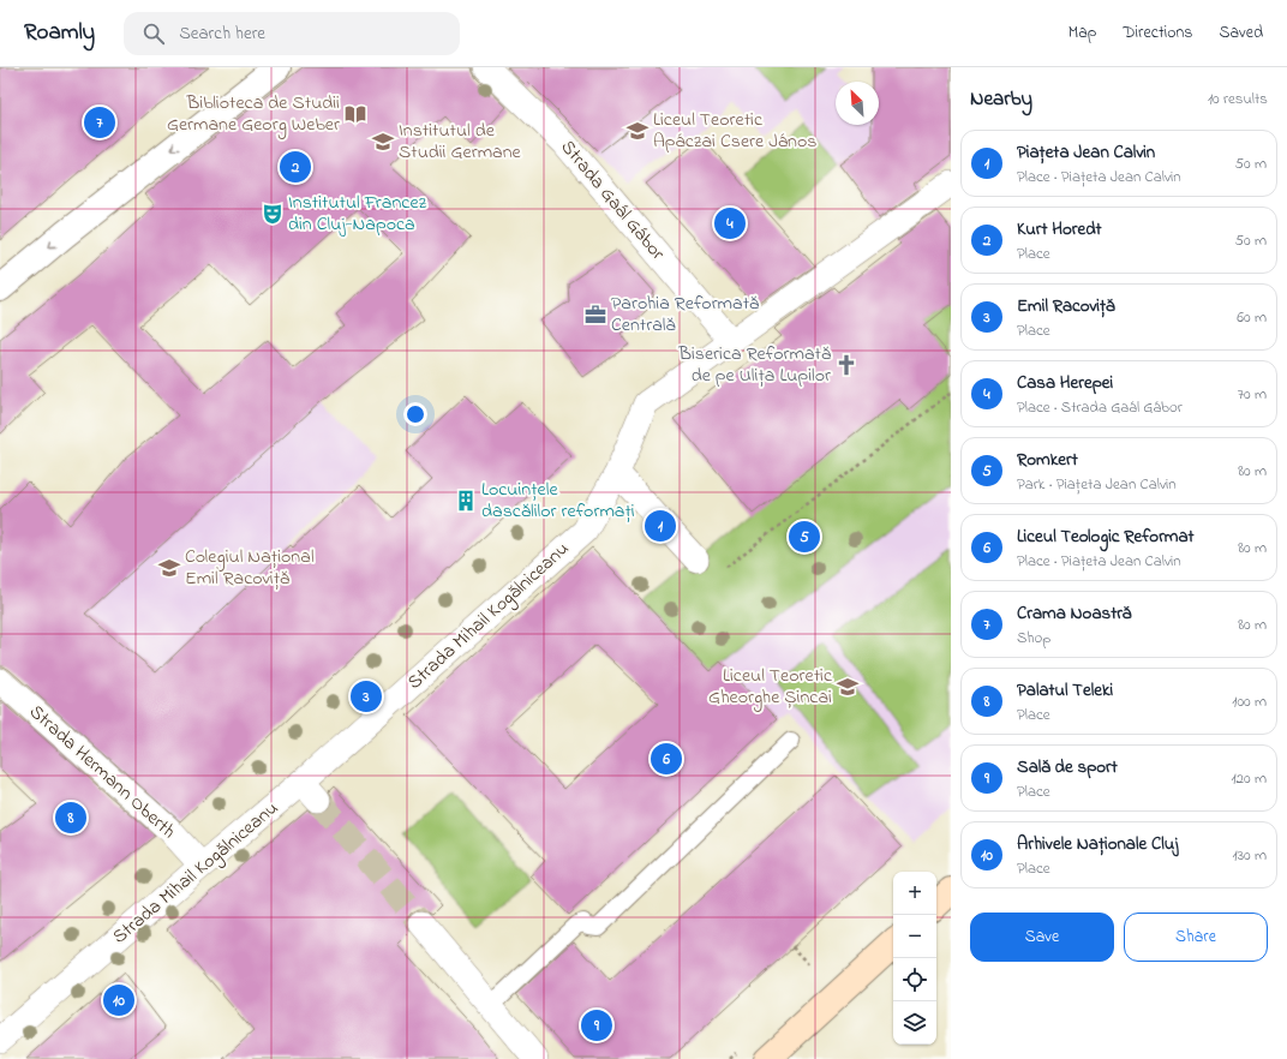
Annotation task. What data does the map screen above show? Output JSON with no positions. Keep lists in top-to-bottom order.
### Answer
{
  "streets": {
    "street": ["Strada Gaál Gábor", "Strada Mihail Kogălniceanu", "Strada Hermann Oberth"]
  },
  "crossings": [
    ["Strada Gaál Gábor", "Strada Mihail Kogălniceanu"],
    ["Strada Mihail Kogălniceanu", "Strada Hermann Oberth"]
  ],
  "places": {
    "library": ["Biblioteca de Studii Germane Georg Weber"],
    "school or university": [
      "Liceul Teoretic Apáczai Csere János",
      "Institutul de Studii Germane",
      "Colegiul Național Emil Racoviță",
      "Liceul Teoretic Gheorghe Șincai"
    ],
    "theatre": ["Institutul Francez din Cluj-Napoca"],
    "office": ["Parohia Reformată Centrală"],
    "church": ["Biserica Reformată de pe Ulița Lupilor"],
    "building": ["Locuințele dascălilor reformați"]
  },
  "north": "top left",
  "page": {
    "header": "Roamly",
    "search": "Search here",
    "nav": ["Map", "Directions", "Saved"],
    "heading": ["Nearby", "10 results"],
    "pins": [
      "7",
      "2",
      "4",
      "1",
      "5",
      "3",
      "6",
      "8",
      "10",
      "9"
    ],
    "list": [
      {
        "mark": "1",
        "name": "Piațeta Jean Calvin",
        "note": "Place · Piațeta Jean Calvin",
        "value": "50 m"
      },
      {
        "mark": "2",
        "name": "Kurt Horedt",
        "note": "Place",
        "value": "50 m"
      },
      {
        "mark": "3",
        "name": "Emil Racoviță",
        "note": "Place",
        "value": "60 m"
      },
      {
        "mark": "4",
        "name": "Casa Herepei",
        "note": "Place · Strada Gaál Gábor",
        "value": "70 m"
      },
      {
        "mark": "5",
        "name": "Romkert",
        "note": "Park · Piațeta Jean Calvin",
        "value": "80 m"
      },
      {
        "mark": "6",
        "name": "Liceul Teologic Reformat",
        "note": "Place · Piațeta Jean Calvin",
        "value": "80 m"
      },
      {
        "mark": "7",
        "name": "Crama Noastră",
        "note": "Shop",
        "value": "80 m"
      },
      {
        "mark": "8",
        "name": "Palatul Teleki",
        "note": "Place",
        "value": "100 m"
      },
      {
        "mark": "9",
        "name": "Sală de sport",
        "note": "Place",
        "value": "120 m"
      },
      {
        "mark": "10",
        "name": "Arhivele Naționale Cluj",
        "note": "Place",
        "value": "130 m"
      }
    ],
    "map_buttons": ["+", "−"],
    "buttons": ["Save", "Share"]
  }
}
